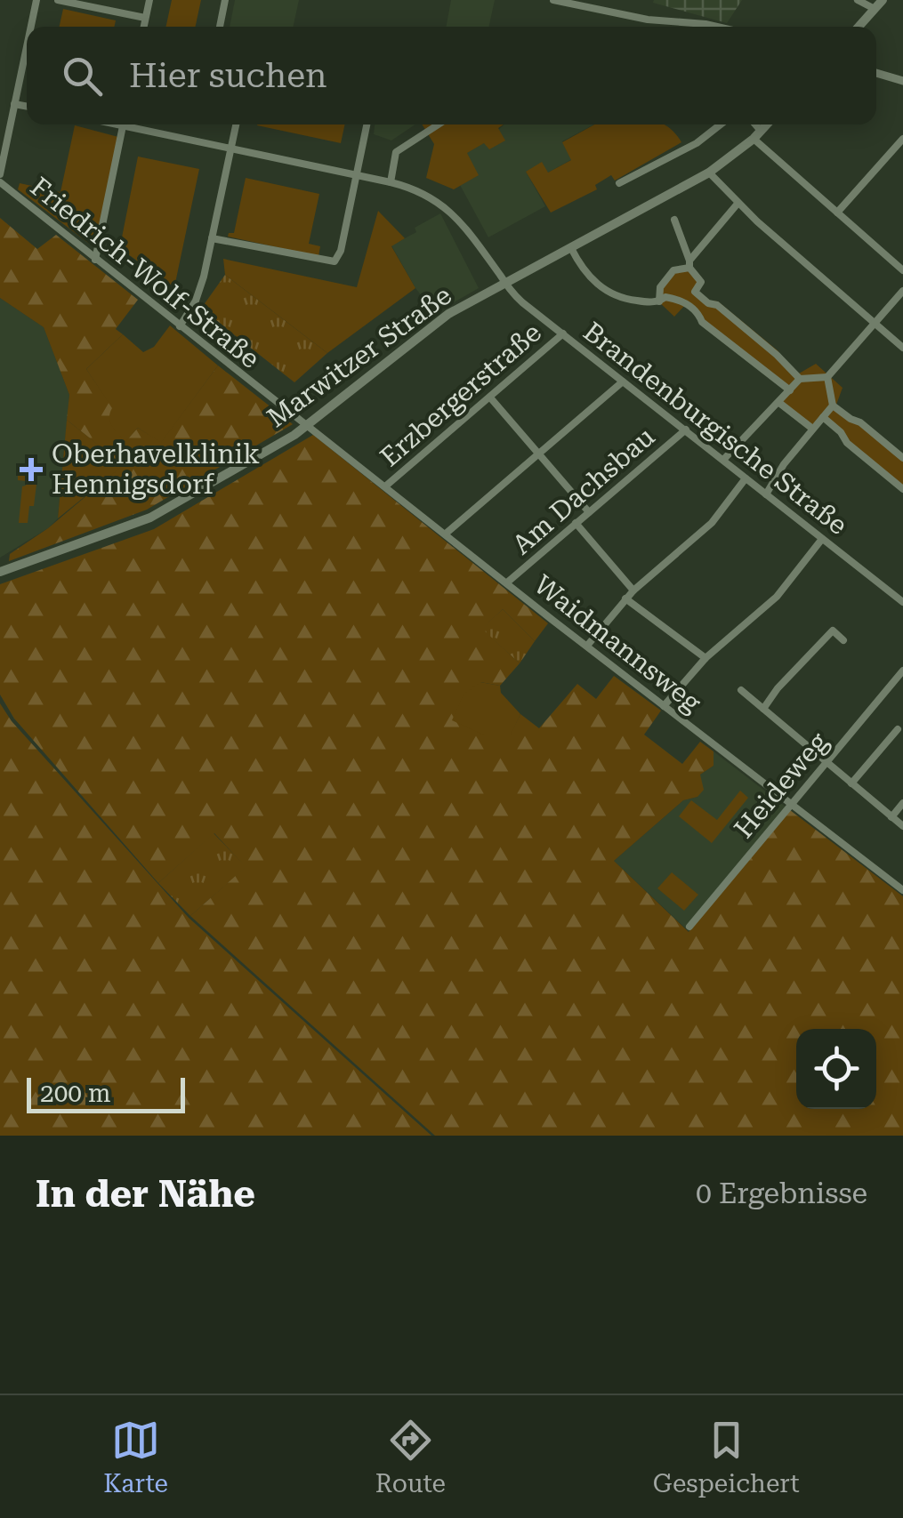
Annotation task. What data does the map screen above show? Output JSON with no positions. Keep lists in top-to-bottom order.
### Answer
{
  "streets": {
    "main road": ["Marwitzer Straße"],
    "street": [
      "Friedrich-Wolf-Straße",
      "Erzbergerstraße",
      "Brandenburgische Straße",
      "Am Dachsbau",
      "Waidmannsweg",
      "Heideweg"
    ]
  },
  "crossings": [
    ["Friedrich-Wolf-Straße", "Marwitzer Straße"],
    ["Friedrich-Wolf-Straße", "Waidmannsweg"],
    ["Marwitzer Straße", "Brandenburgische Straße"],
    ["Marwitzer Straße", "Waidmannsweg"],
    ["Erzbergerstraße", "Brandenburgische Straße"],
    ["Erzbergerstraße", "Waidmannsweg"],
    ["Brandenburgische Straße", "Am Dachsbau"],
    ["Am Dachsbau", "Waidmannsweg"],
    ["Waidmannsweg", "Heideweg"]
  ],
  "places": {
    "health": ["Oberhavelklinik Hennigsdorf"]
  },
  "scale_bar": "200 m",
  "page": {
    "search": "Hier suchen",
    "scale": "200 m",
    "heading": ["In der Nähe", "0 Ergebnisse"],
    "nav": ["Karte", "Route", "Gespeichert"]
  }
}
